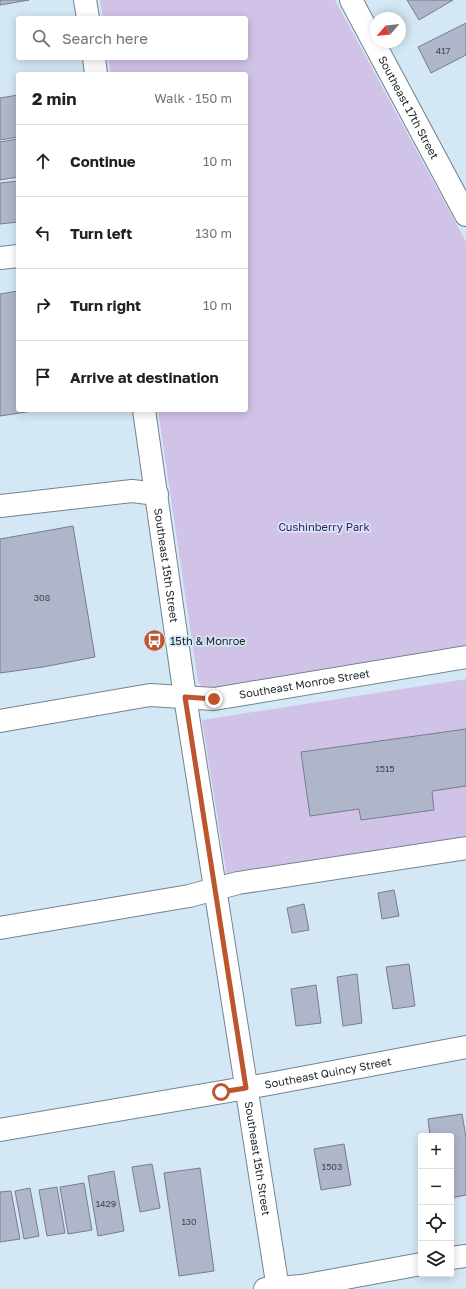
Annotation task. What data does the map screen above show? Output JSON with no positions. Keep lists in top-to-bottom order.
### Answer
{
  "streets": {
    "street": [
      "Southeast 17th Street",
      "Southeast 15th Street",
      "Southeast Monroe Street",
      "Southeast Quincy Street"
    ]
  },
  "crossings": [
    ["Southeast 15th Street", "Southeast Monroe Street"],
    ["Southeast 15th Street", "Southeast Quincy Street"]
  ],
  "parks": ["Cushinberry Park"],
  "places": {
    "bus stop": ["15th & Monroe"]
  },
  "house_numbers": [
    "417",
    "308",
    "1515",
    "1503",
    "1429",
    "130"
  ],
  "north": "bottom left",
  "page": {
    "search": "Search here",
    "heading": ["2 min", "Walk · 150 m"],
    "list": [
      ["Continue", "10 m"],
      ["Turn left", "130 m"],
      ["Turn right", "10 m"],
      "Arrive at destination"
    ],
    "map_buttons": ["+", "−"]
  }
}
